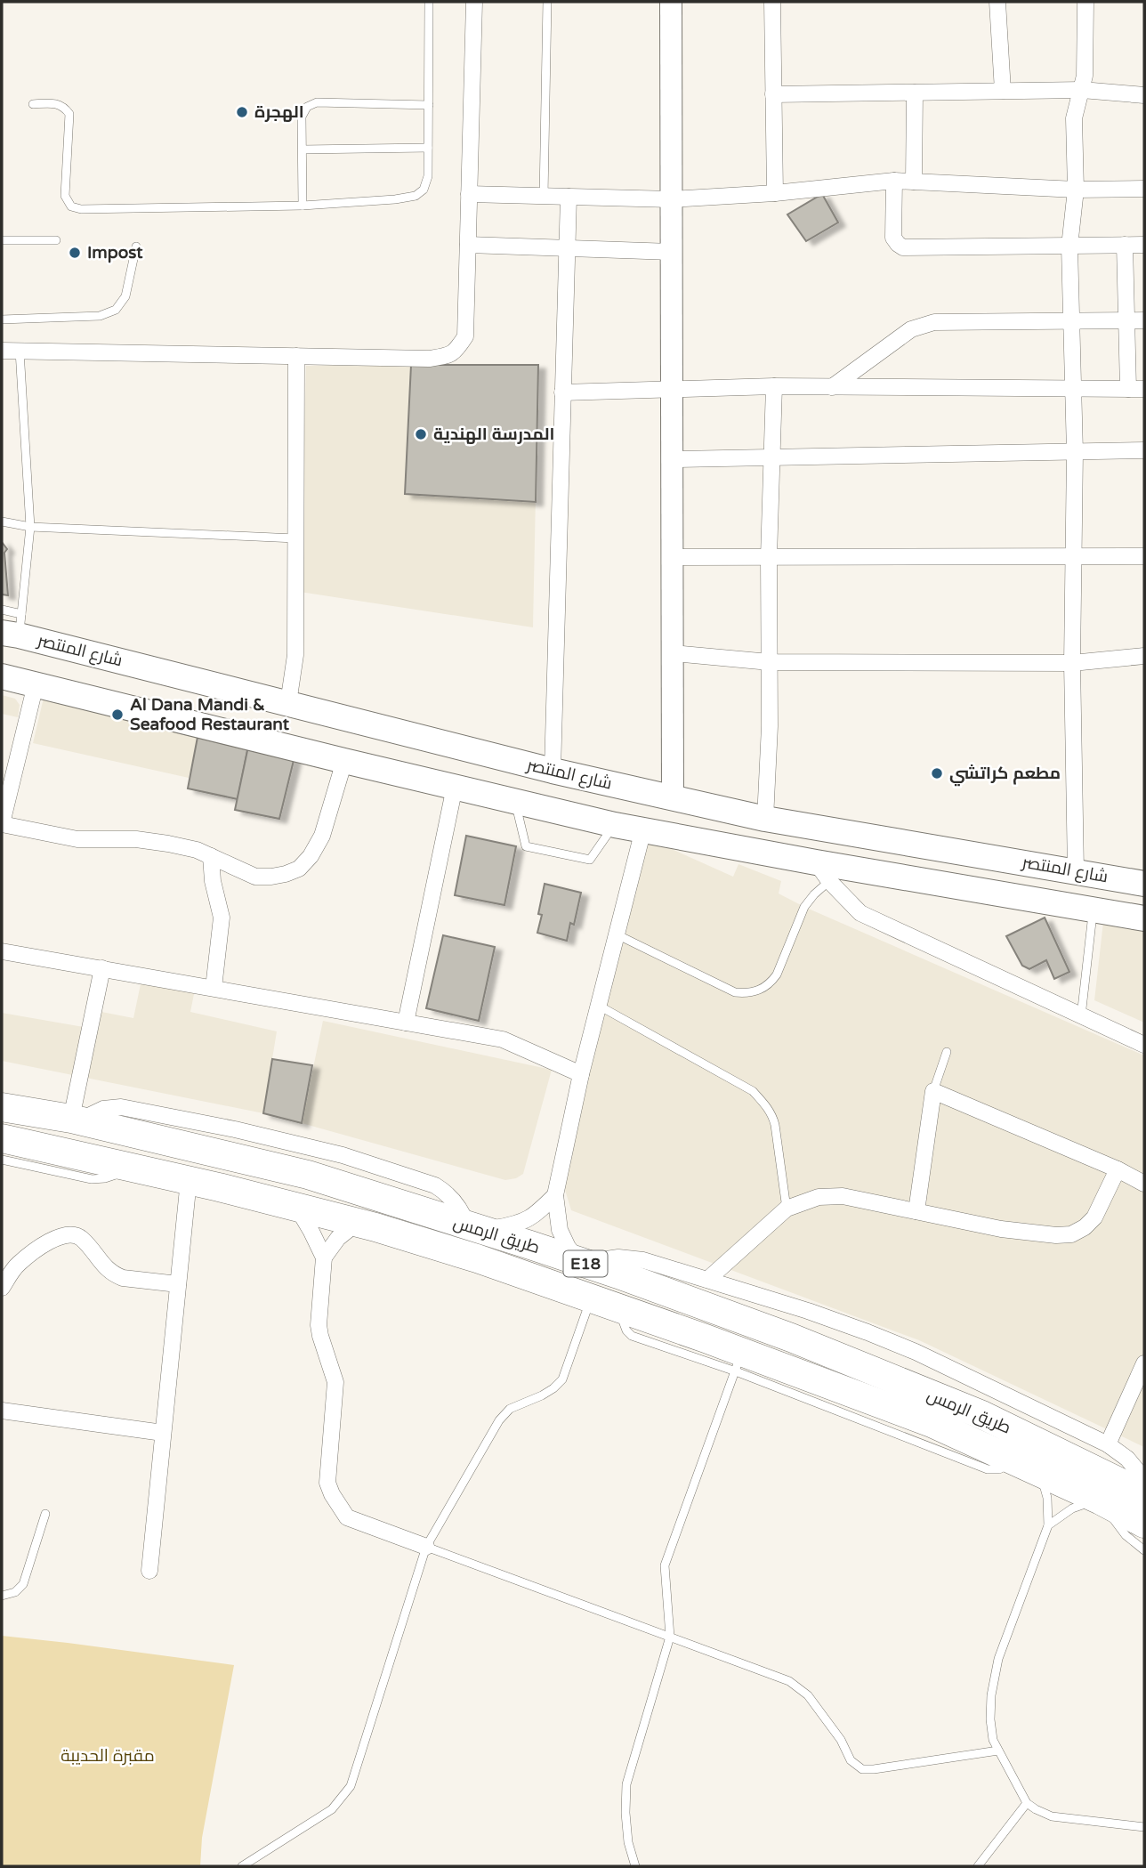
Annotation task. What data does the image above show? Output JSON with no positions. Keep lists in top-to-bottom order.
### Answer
{
  "streets": {
    "highway": ["طريق الرمس", "E18"],
    "main road": ["شارع المنتصر"]
  },
  "parks": ["مقبرة الحديبة"],
  "places": [
    "الهجرة",
    "Impost",
    "المدرسة الهندية",
    "Al Dana Mandi & Seafood Restaurant",
    "مطعم كراتشي"
  ]
}
